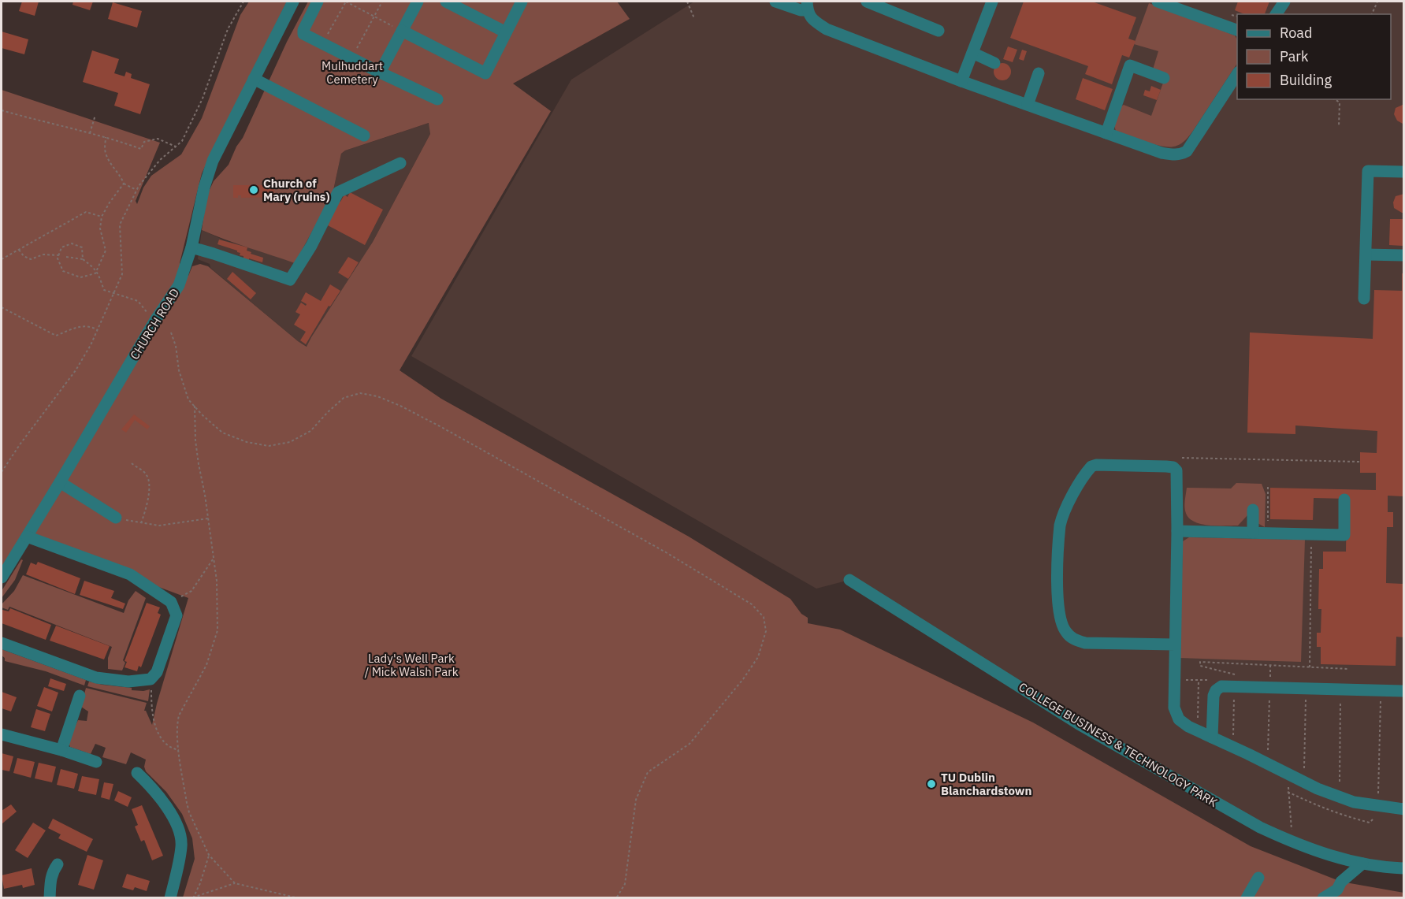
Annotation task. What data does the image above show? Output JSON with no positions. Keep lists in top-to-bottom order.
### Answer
{
  "streets": {
    "street": ["CHURCH ROAD", "COLLEGE BUSINESS & TECHNOLOGY PARK"]
  },
  "parks": ["Mulhuddart Cemetery", "Lady's Well Park / Mick Walsh Park"],
  "places": ["Church of Mary (ruins)", "TU Dublin Blanchardstown"],
  "legend": ["Road", "Park", "Building"]
}
